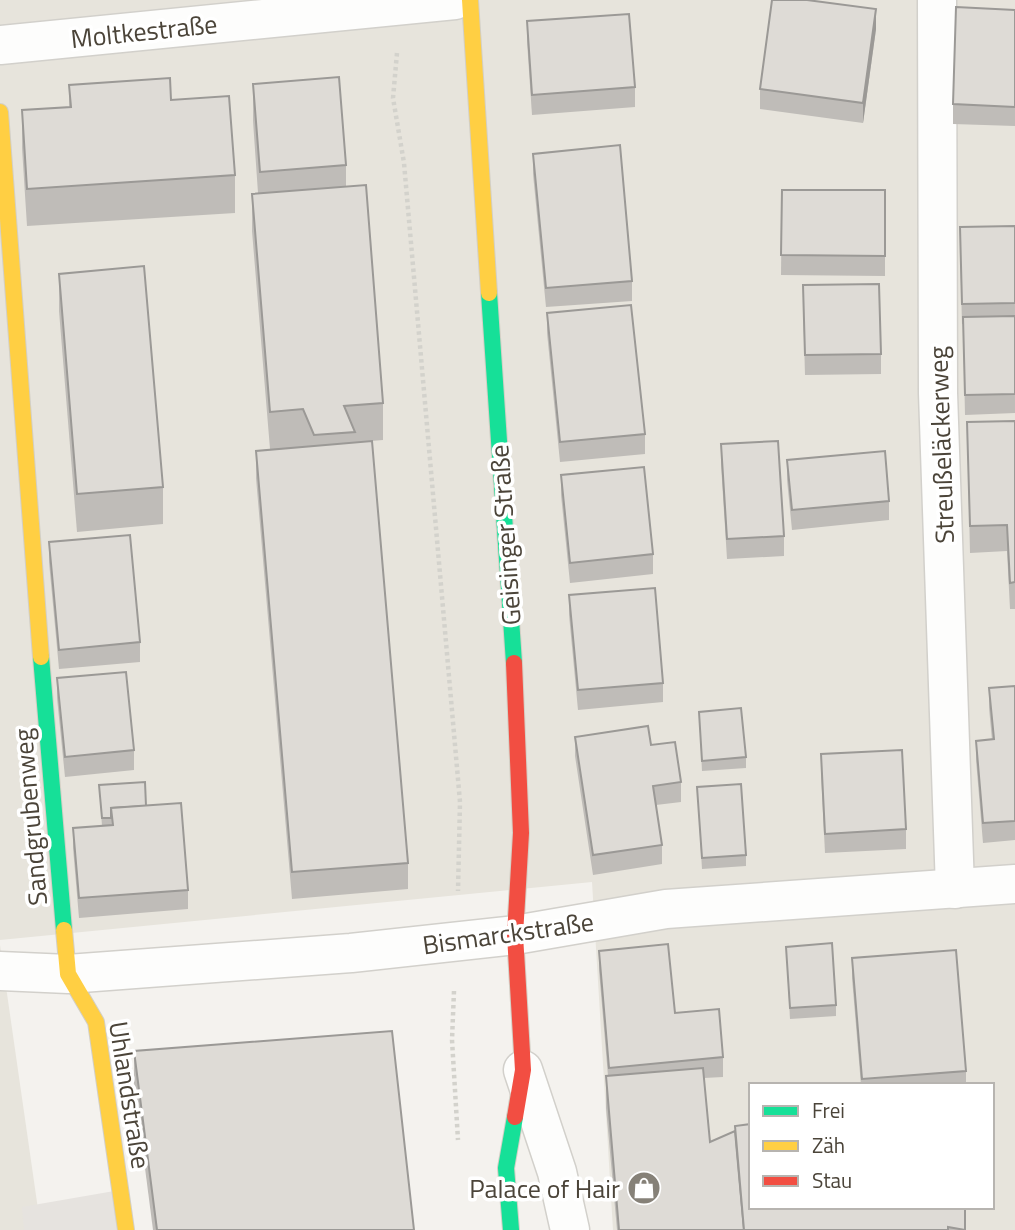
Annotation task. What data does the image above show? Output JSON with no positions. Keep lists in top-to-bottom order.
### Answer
{
  "streets": {
    "street": [
      "Moltkestraße",
      "Streußeläckerweg",
      "Geisinger Straße",
      "Sandgrubenweg",
      "Bismarckstraße",
      "Uhlandstraße"
    ]
  },
  "crossings": [
    ["Streußeläckerweg", "Bismarckstraße"],
    ["Geisinger Straße", "Bismarckstraße"],
    ["Sandgrubenweg", "Bismarckstraße"],
    ["Sandgrubenweg", "Uhlandstraße"],
    ["Bismarckstraße", "Uhlandstraße"]
  ],
  "places": {
    "shop": ["Palace of Hair"]
  },
  "legend": ["Frei", "Zäh", "Stau"]
}
